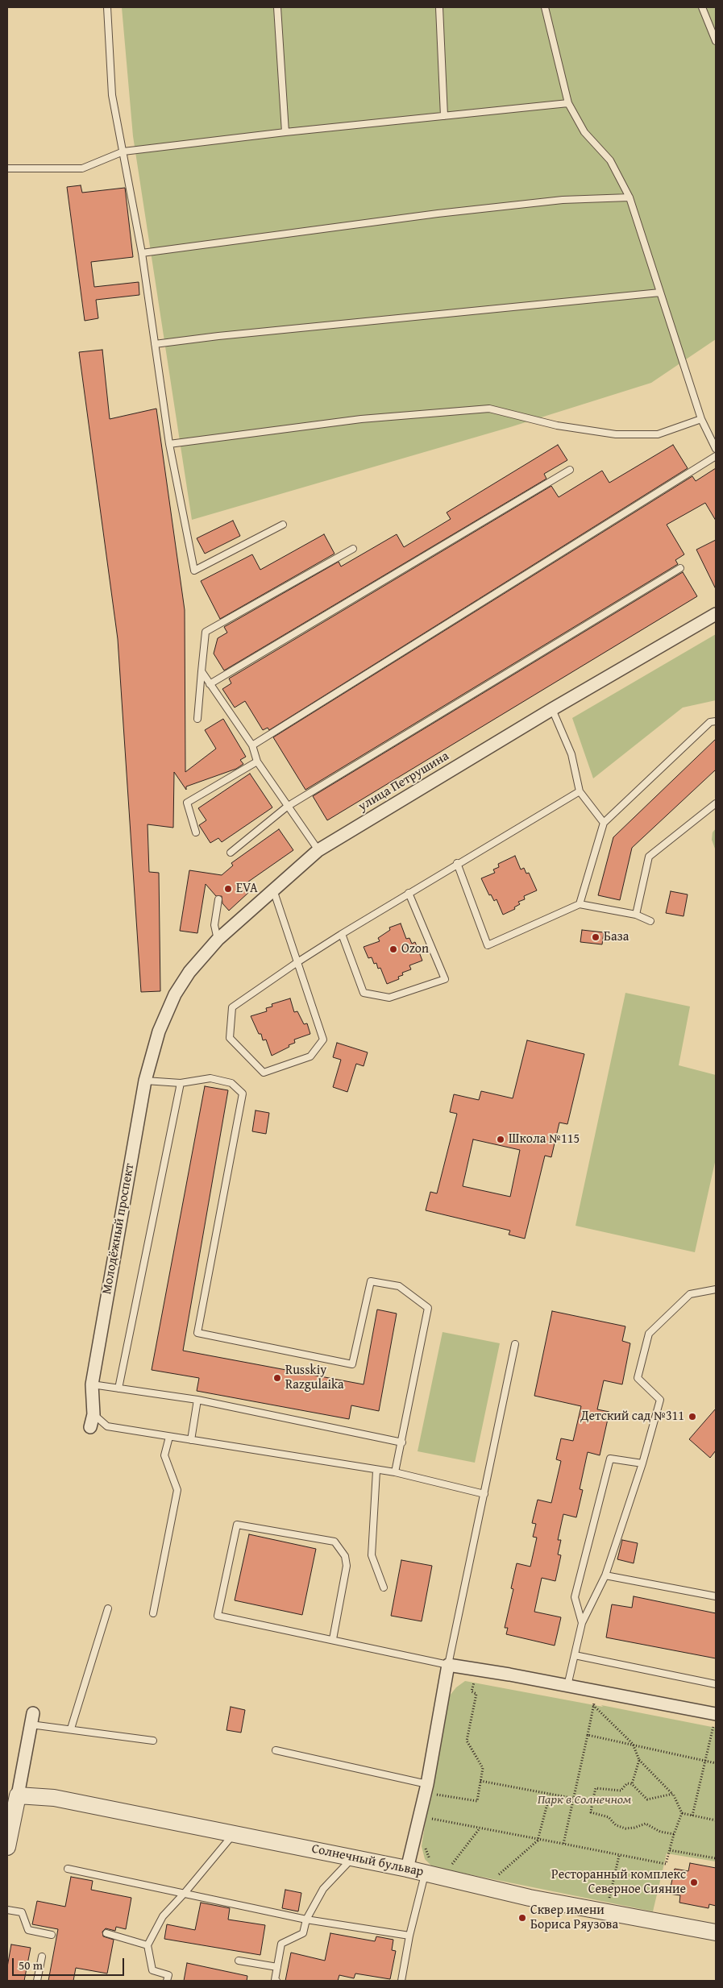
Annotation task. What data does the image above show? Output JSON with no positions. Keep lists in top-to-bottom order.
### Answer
{
  "streets": {
    "street": ["улица Петрушина", "Молодёжный проспект", "Солнечный бульвар"]
  },
  "crossings": [
    ["улица Петрушина", "Молодёжный проспект"]
  ],
  "parks": ["Парк в Солнечном"],
  "places": [
    "EVA",
    "База",
    "Ozon",
    "Школа №115",
    "Russkiy Razgulaika",
    "Детский сад №311",
    "Ресторанный комплекс Северное Сияние",
    "Сквер имени Бориса Ряузова"
  ],
  "scale_bar": "50 m"
}
